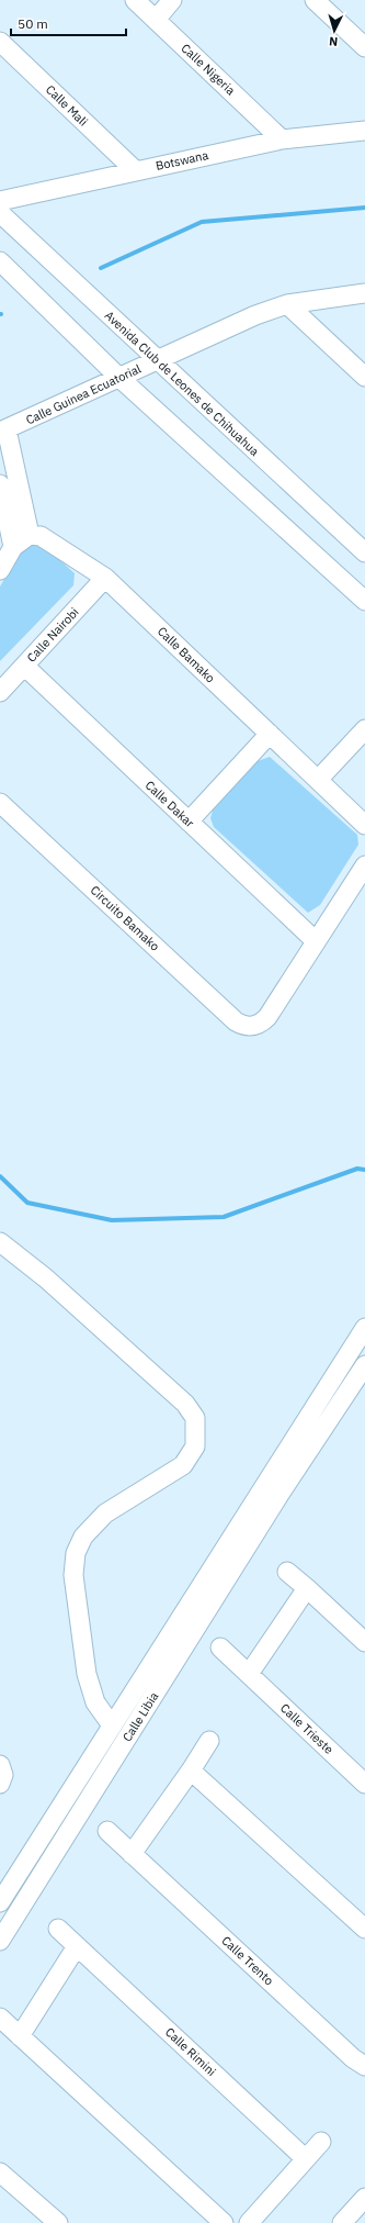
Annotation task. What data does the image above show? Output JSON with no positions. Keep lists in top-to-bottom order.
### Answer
{
  "streets": {
    "street": [
      "Calle Nigeria",
      "Calle Mali",
      "Botswana",
      "Avenida Club de Leones de Chihuahua",
      "Calle Guinea Ecuatorial",
      "Calle Nairobi",
      "Calle Bamako",
      "Calle Dakar",
      "Circuito Bamako",
      "Calle Libia",
      "Calle Trieste",
      "Calle Trento",
      "Calle Rimini"
    ]
  },
  "crossings": [
    ["Calle Nigeria", "Botswana"],
    ["Calle Mali", "Botswana"],
    ["Avenida Club de Leones de Chihuahua", "Calle Guinea Ecuatorial"],
    ["Calle Nairobi", "Calle Bamako"],
    ["Calle Nairobi", "Calle Dakar"],
    ["Calle Dakar", "Circuito Bamako"]
  ],
  "scale_bar": "50 m",
  "north": "bottom"
}
